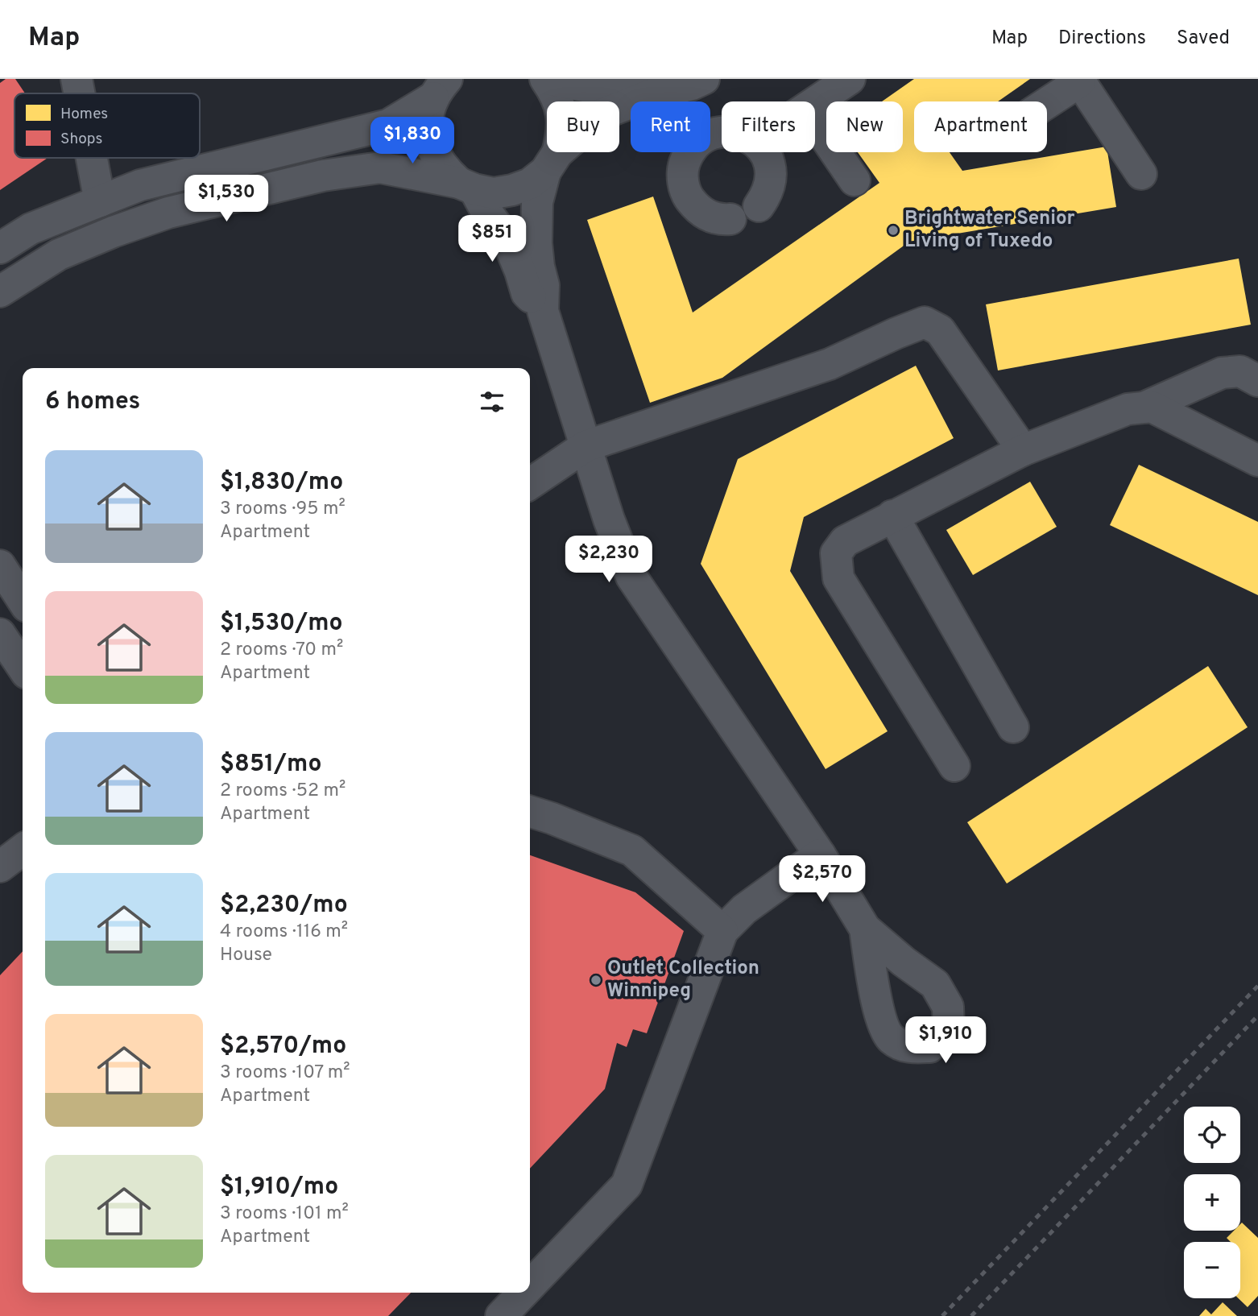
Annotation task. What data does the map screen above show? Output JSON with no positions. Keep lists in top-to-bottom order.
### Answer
{
  "places": ["Brightwater Senior Living of Tuxedo", "Outlet Collection Winnipeg"],
  "legend": ["Homes", "Shops"],
  "page": {
    "header": "Map",
    "nav": ["Map", "Directions", "Saved"],
    "chip": [
      "Buy",
      "Rent",
      "Filters",
      "New",
      "Apartment"
    ],
    "price": [
      "$1,830",
      "$1,530",
      "$851",
      "$2,230",
      "$2,570",
      "$1,910"
    ],
    "heading": "6 homes",
    "list": [
      {
        "name": "$1,830/mo",
        "note": "3 rooms · 95 m² · Apartment"
      },
      {
        "name": "$1,530/mo",
        "note": "2 rooms · 70 m² · Apartment"
      },
      {
        "name": "$851/mo",
        "note": "2 rooms · 52 m² · Apartment"
      },
      {
        "name": "$2,230/mo",
        "note": "4 rooms · 116 m² · House"
      },
      {
        "name": "$2,570/mo",
        "note": "3 rooms · 107 m² · Apartment"
      },
      {
        "name": "$1,910/mo",
        "note": "3 rooms · 101 m² · Apartment"
      }
    ],
    "map_buttons": ["+", "−"]
  }
}
